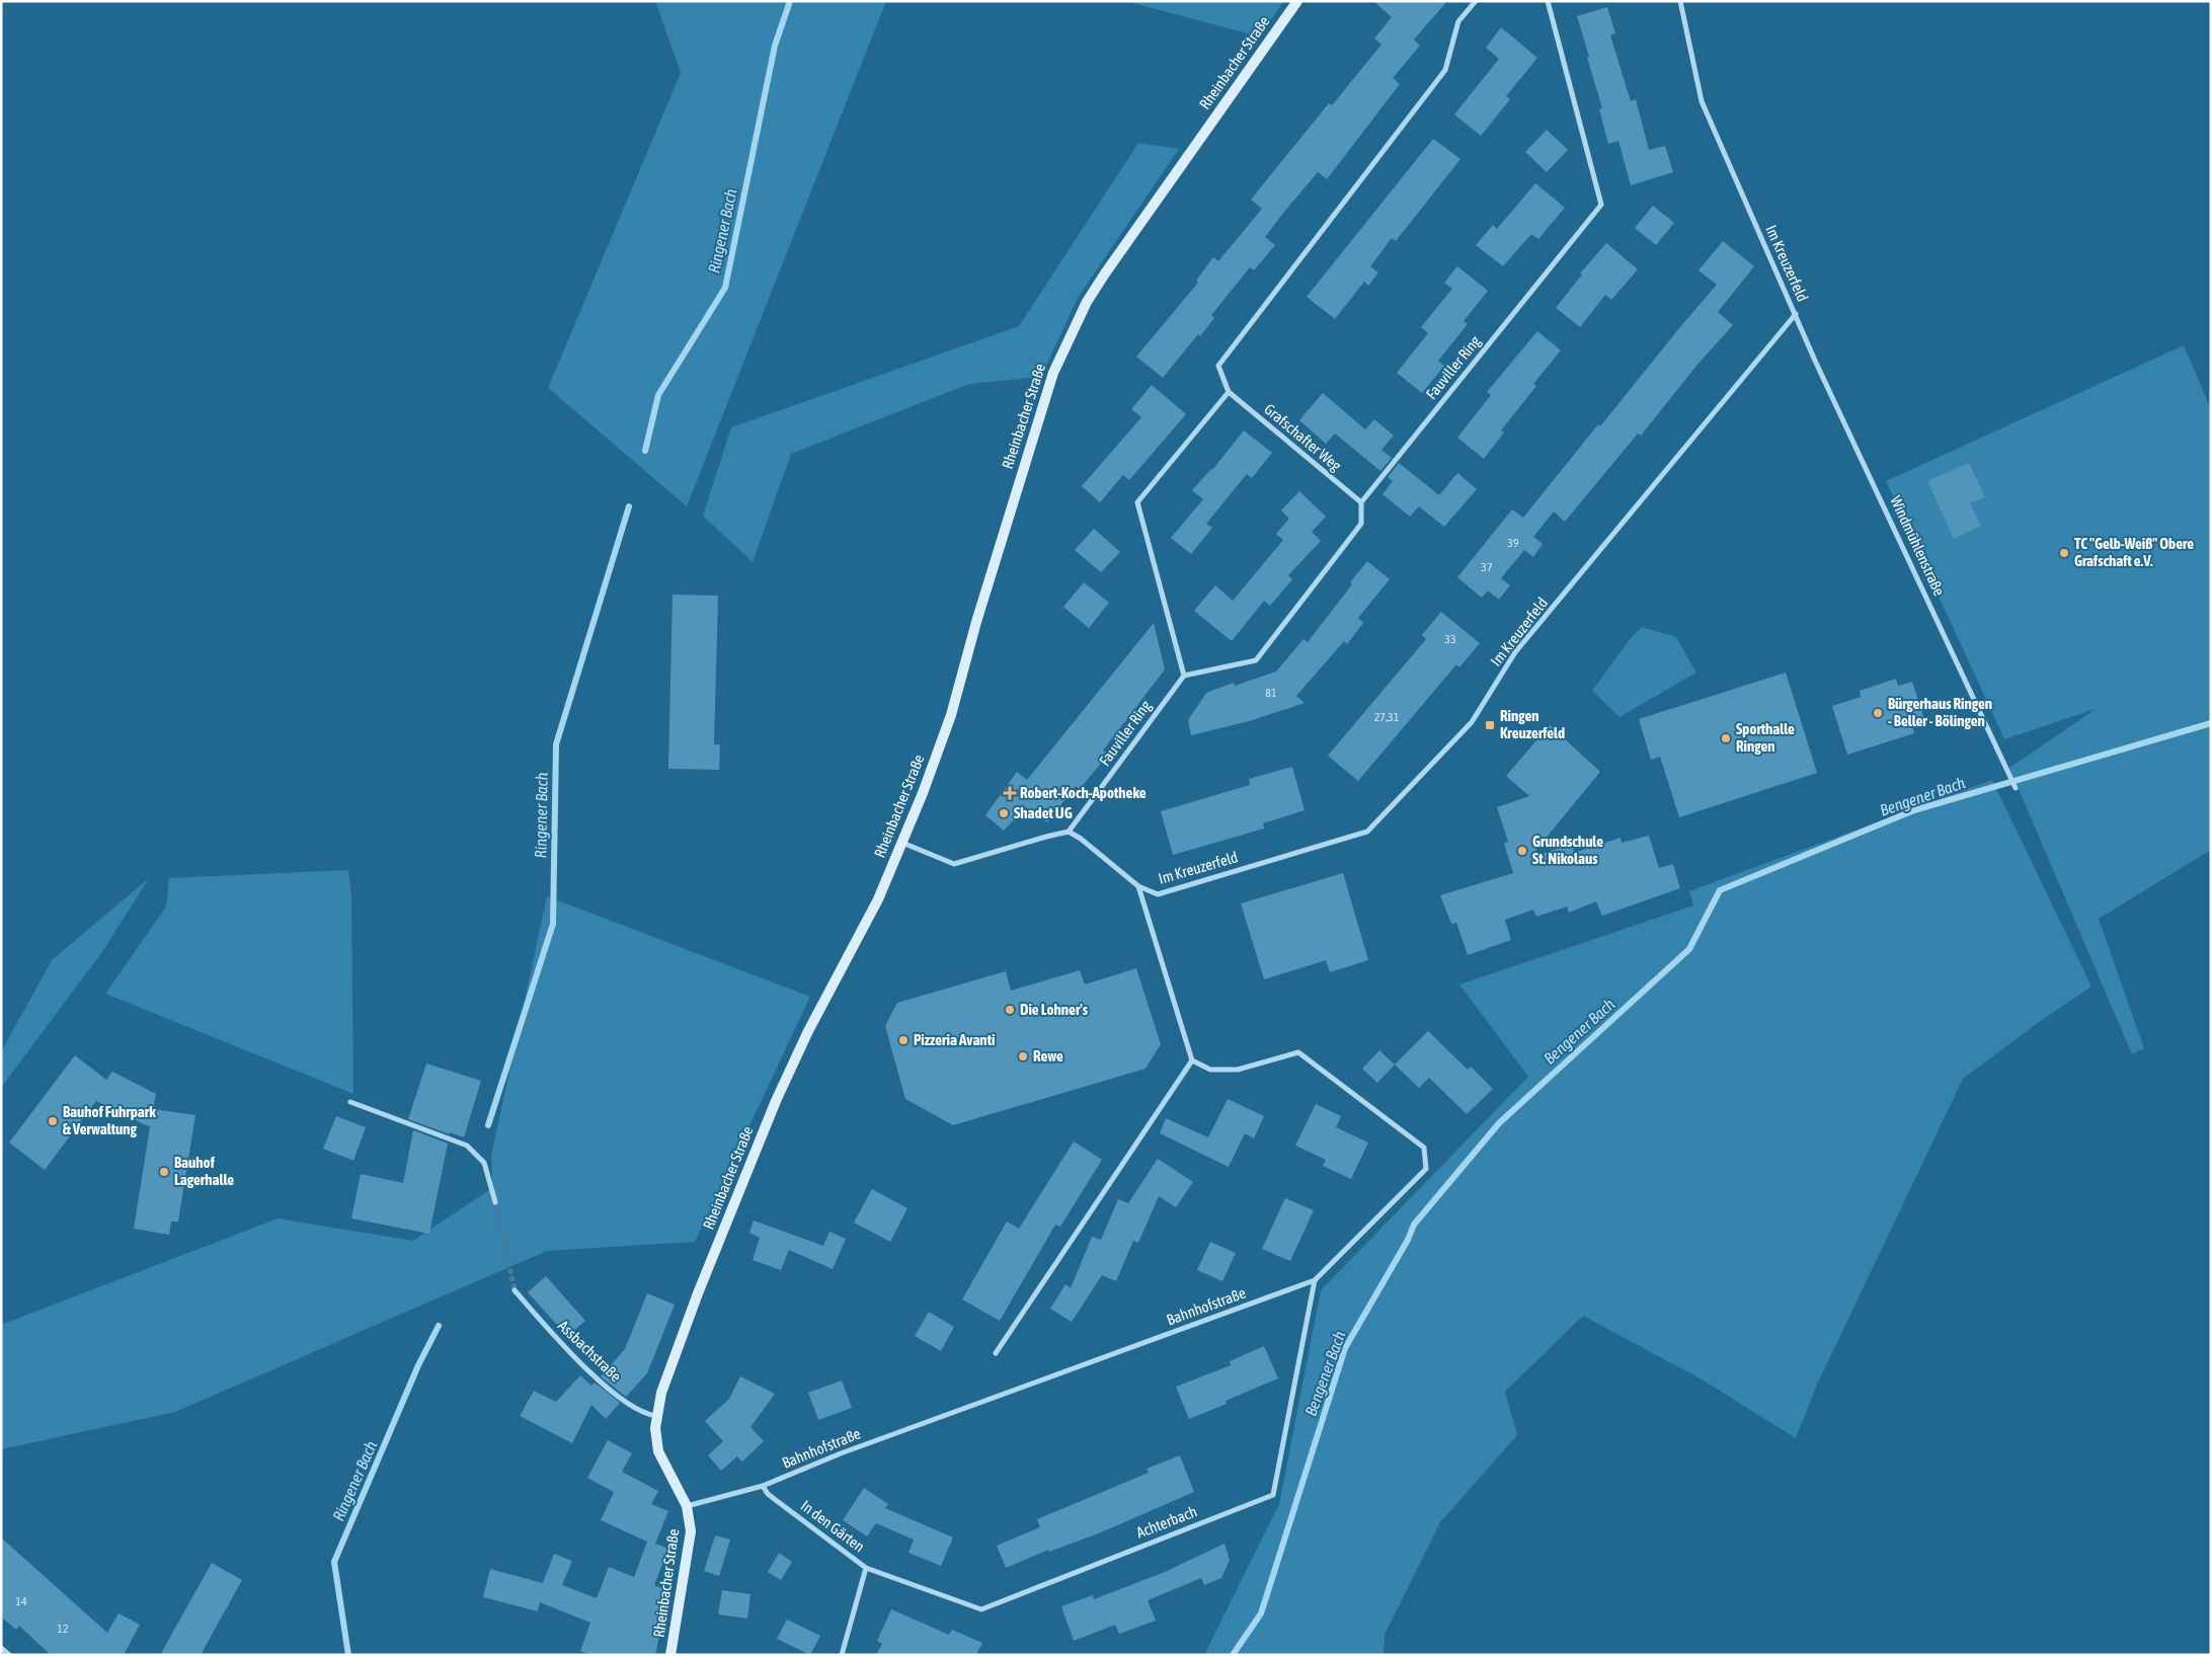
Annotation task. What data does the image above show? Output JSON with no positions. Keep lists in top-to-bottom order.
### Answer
{
  "streets": {
    "main road": ["Rheinbacher Straße"],
    "street": [
      "Im Kreuzerfeld",
      "Fauviller Ring",
      "Grafschafter Weg",
      "Windmühlenstraße",
      "Bahnhofstraße",
      "Assbachstraße",
      "Achterbach",
      "In den Gärten"
    ]
  },
  "crossings": [
    ["Rheinbacher Straße", "Bahnhofstraße"],
    ["Rheinbacher Straße", "Assbachstraße"],
    ["Im Kreuzerfeld", "Fauviller Ring"],
    ["Im Kreuzerfeld", "Windmühlenstraße"],
    ["Fauviller Ring", "Grafschafter Weg"],
    ["Bahnhofstraße", "Achterbach"],
    ["Bahnhofstraße", "In den Gärten"],
    ["Achterbach", "In den Gärten"]
  ],
  "water": ["Ringener Bach", "Bengener Bach"],
  "places": {
    "other": [
      "TC \"Gelb-Weiß\" Obere Grafschaft e.V.",
      "Bürgerhaus Ringen - Beller - Bölingen",
      "Sporthalle Ringen",
      "Shadet UG",
      "Grundschule St. Nikolaus",
      "Die Lohner's",
      "Pizzeria Avanti",
      "Rewe",
      "Bauhof Fuhrpark & Verwaltung",
      "Bauhof Lagerhalle"
    ],
    "transit": ["Ringen Kreuzerfeld"],
    "health": ["Robert-Koch-Apotheke"]
  },
  "house_numbers": [
    "39",
    "37",
    "33",
    "81",
    "27,31",
    "14",
    "12"
  ]
}
